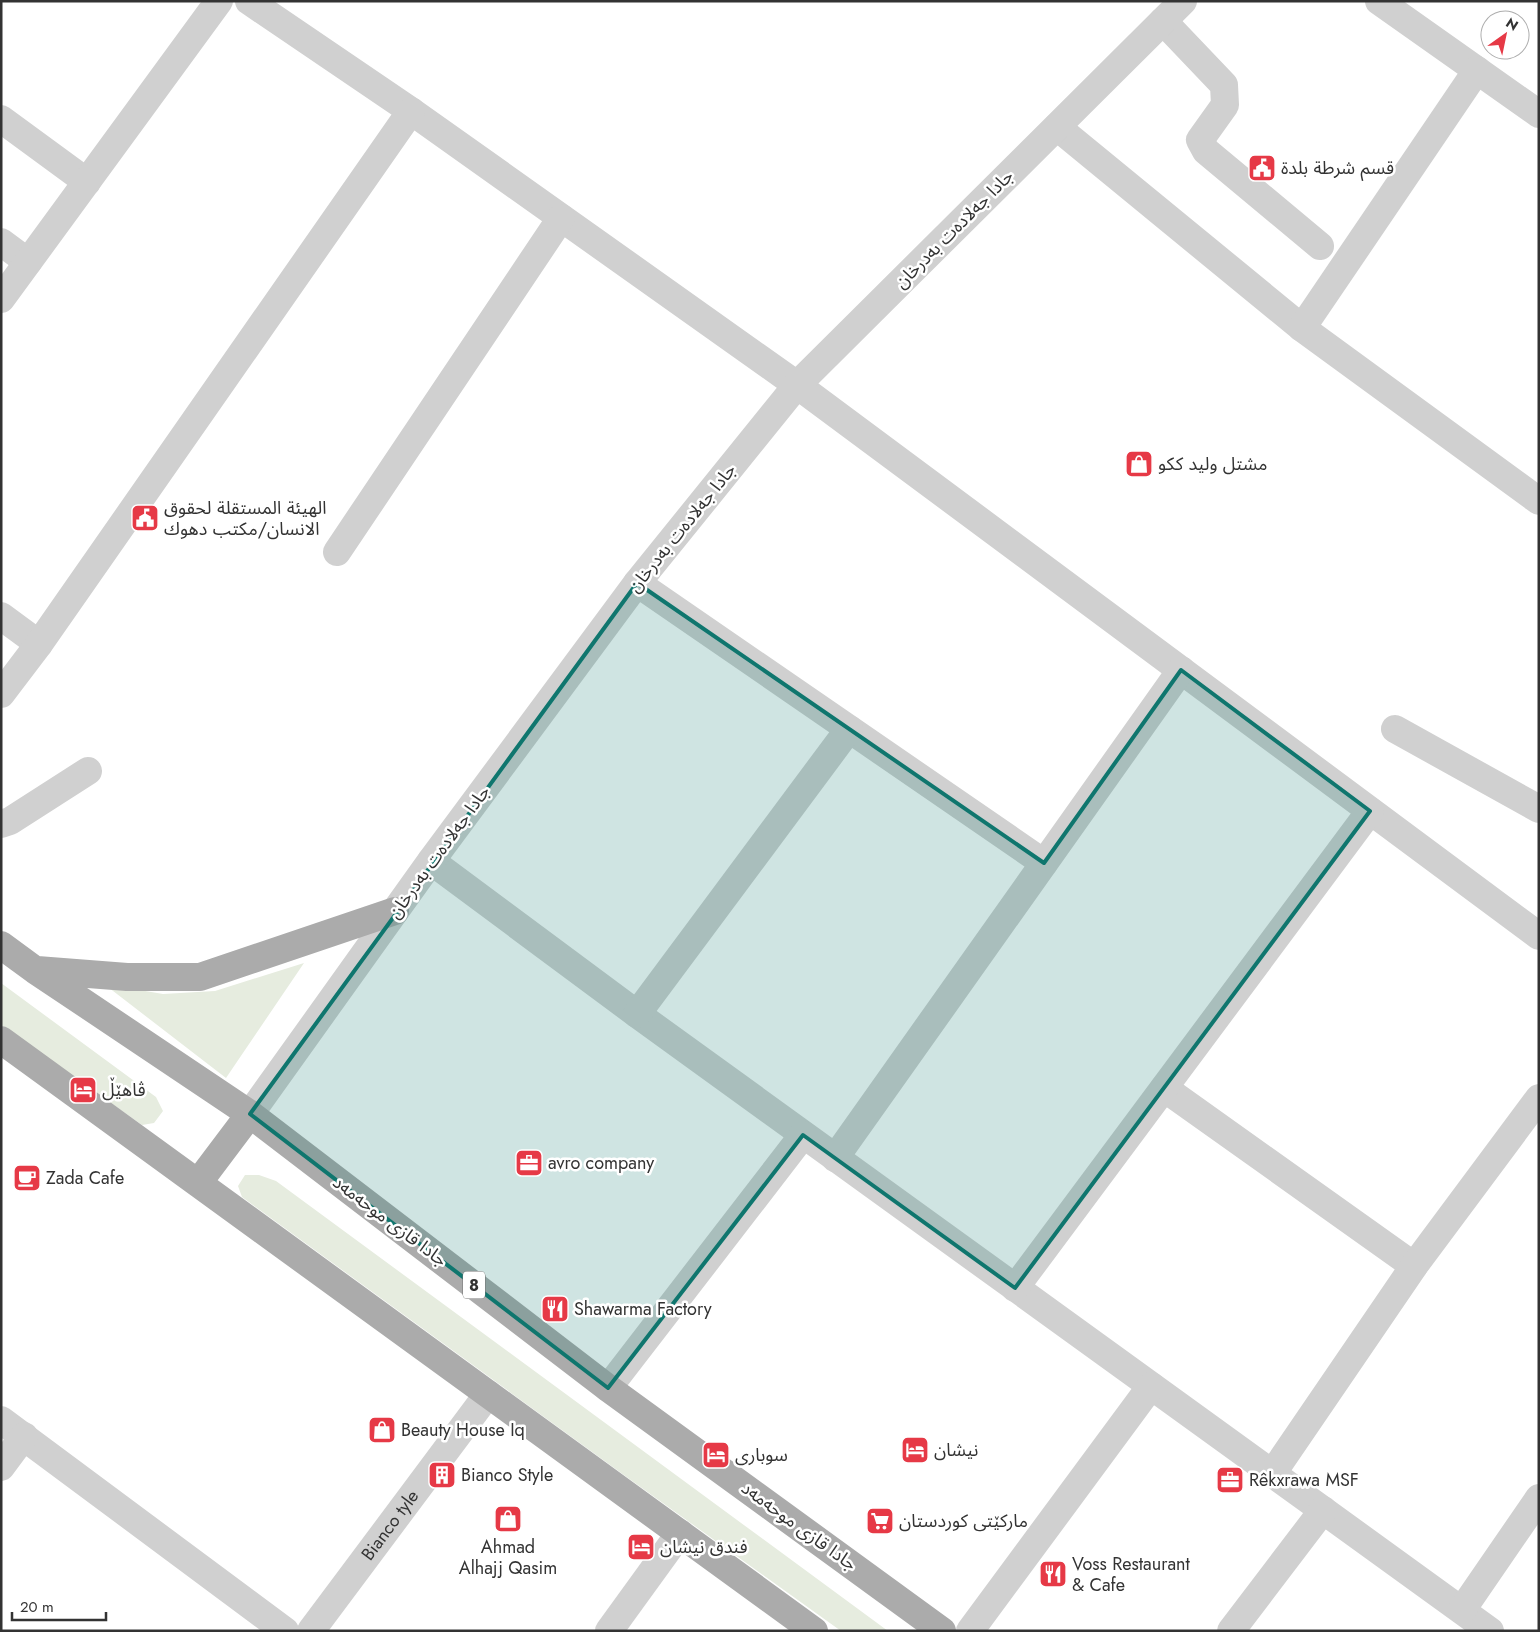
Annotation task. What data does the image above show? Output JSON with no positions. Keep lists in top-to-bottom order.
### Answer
{
  "streets": {
    "main road": ["جادا قازی موحەمەد", "8"],
    "street": ["جادا جەلادەت بەدرخان", "Bianco tyle"]
  },
  "crossings": [
    ["جادا جەلادەت بەدرخان", "جادا قازی موحەمەد"]
  ],
  "places": {
    "public building": ["قسم شرطة بلدة", "الهيئة المستقلة لحقوق الانسان/مكتب دهوك"],
    "shop": ["مشتل وليد ككو", "Beauty House Iq", "Ahmad Alhajj Qasim"],
    "hotel": [
      "ڤاهێڵ",
      "نيشان",
      "سوبارى",
      "فندق نيشان"
    ],
    "office": ["avro company", "Rêkxrawa MSF"],
    "cafe": ["Zada Cafe"],
    "restaurant": ["Shawarma Factory", "Voss Restaurant & Cafe"],
    "building": ["Bianco Style"],
    "supermarket": ["مارکێتی کوردستان"]
  },
  "scale_bar": "20 m",
  "north": "top right"
}
